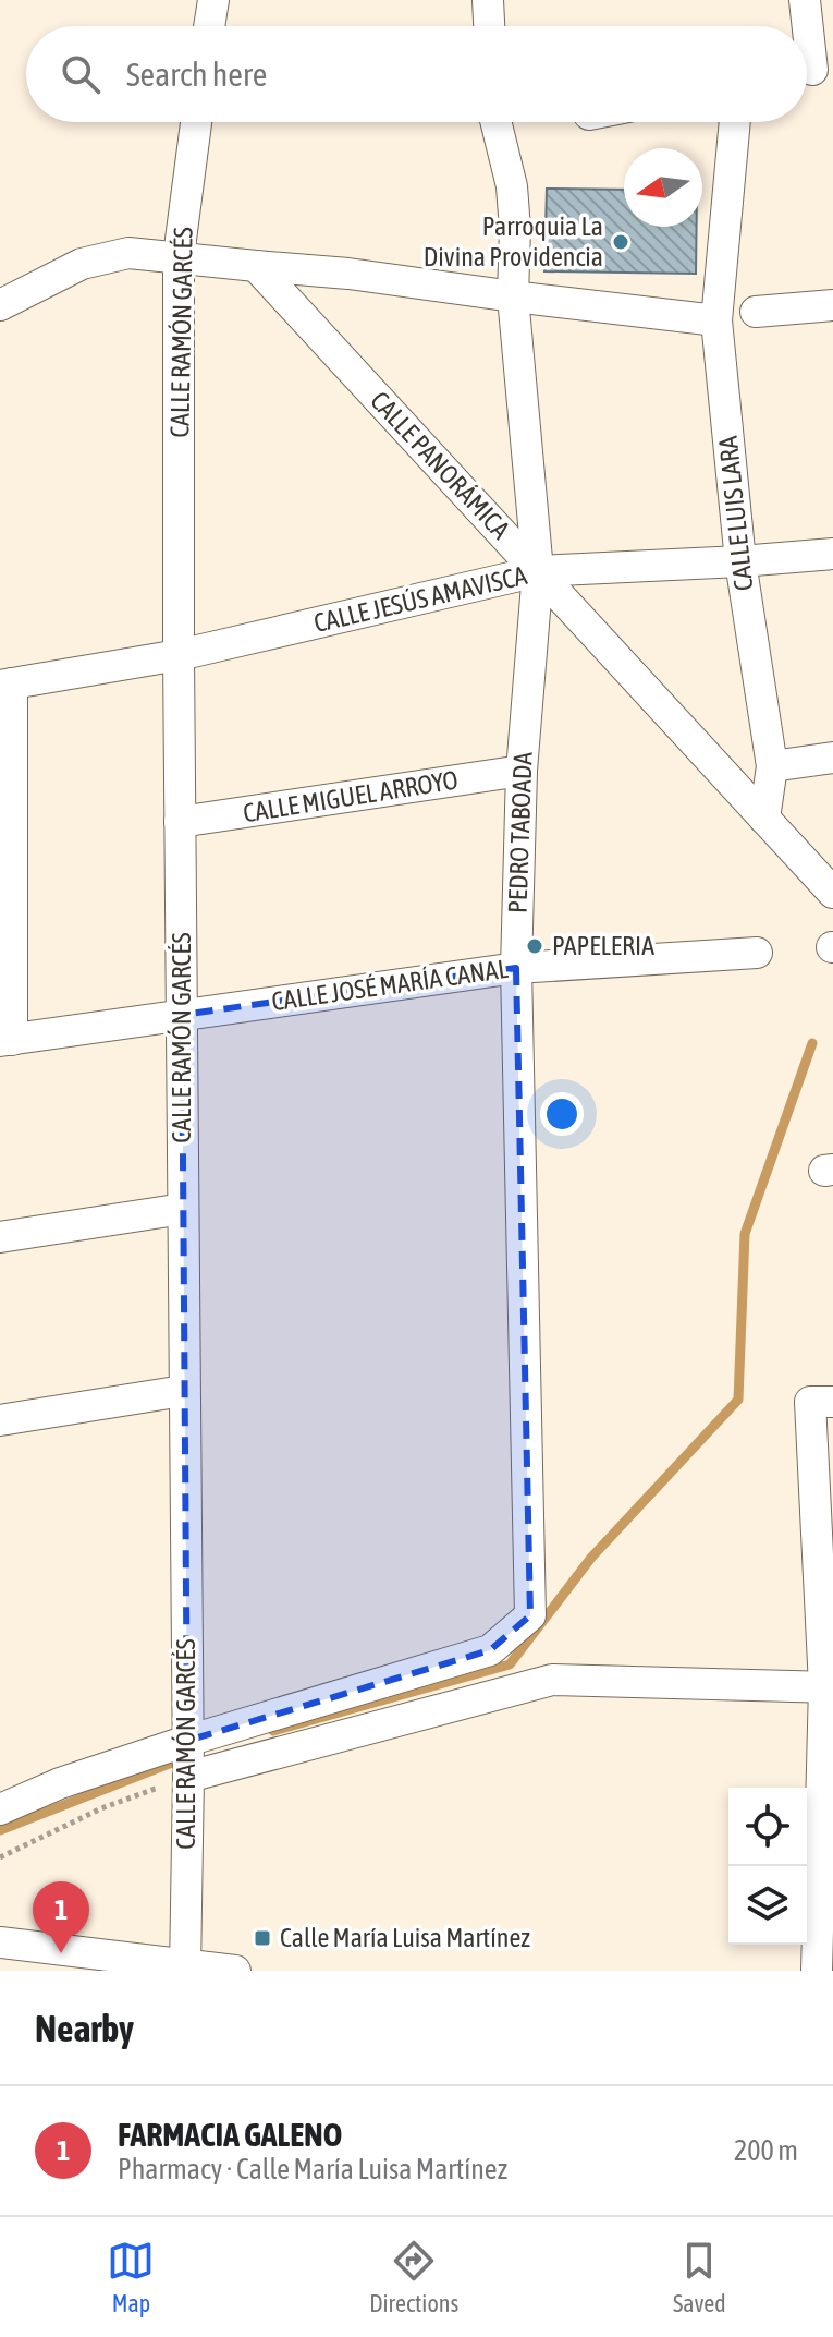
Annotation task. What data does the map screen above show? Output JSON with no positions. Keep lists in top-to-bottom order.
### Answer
{
  "streets": {
    "street": [
      "CALLE RAMÓN GARCÉS",
      "CALLE PANORÁMICA",
      "CALLE LUIS LARA",
      "CALLE JESÚS AMAVISCA",
      "CALLE MIGUEL ARROYO",
      "PEDRO TABOADA",
      "CALLE JOSÉ MARÍA CANAL"
    ]
  },
  "crossings": [
    ["CALLE RAMÓN GARCÉS", "CALLE JESÚS AMAVISCA"],
    ["CALLE RAMÓN GARCÉS", "CALLE MIGUEL ARROYO"],
    ["CALLE RAMÓN GARCÉS", "PEDRO TABOADA"],
    ["CALLE RAMÓN GARCÉS", "CALLE JOSÉ MARÍA CANAL"],
    ["CALLE PANORÁMICA", "CALLE LUIS LARA"],
    ["CALLE PANORÁMICA", "CALLE JESÚS AMAVISCA"],
    ["CALLE PANORÁMICA", "PEDRO TABOADA"],
    ["CALLE LUIS LARA", "CALLE JESÚS AMAVISCA"],
    ["CALLE JESÚS AMAVISCA", "PEDRO TABOADA"],
    ["CALLE JESÚS AMAVISCA", "CALLE JOSÉ MARÍA CANAL"],
    ["CALLE MIGUEL ARROYO", "PEDRO TABOADA"],
    ["PEDRO TABOADA", "CALLE JOSÉ MARÍA CANAL"]
  ],
  "places": {
    "other": ["Parroquia La Divina Providencia", "PAPELERIA"],
    "transit": ["Calle María Luisa Martínez"]
  },
  "north": "left",
  "page": {
    "search": "Search here",
    "pins": "1",
    "heading": "Nearby",
    "list": [
      {
        "mark": "1",
        "name": "FARMACIA GALENO",
        "note": "Pharmacy · Calle María Luisa Martínez",
        "value": "200 m"
      }
    ],
    "nav": ["Map", "Directions", "Saved"]
  }
}
